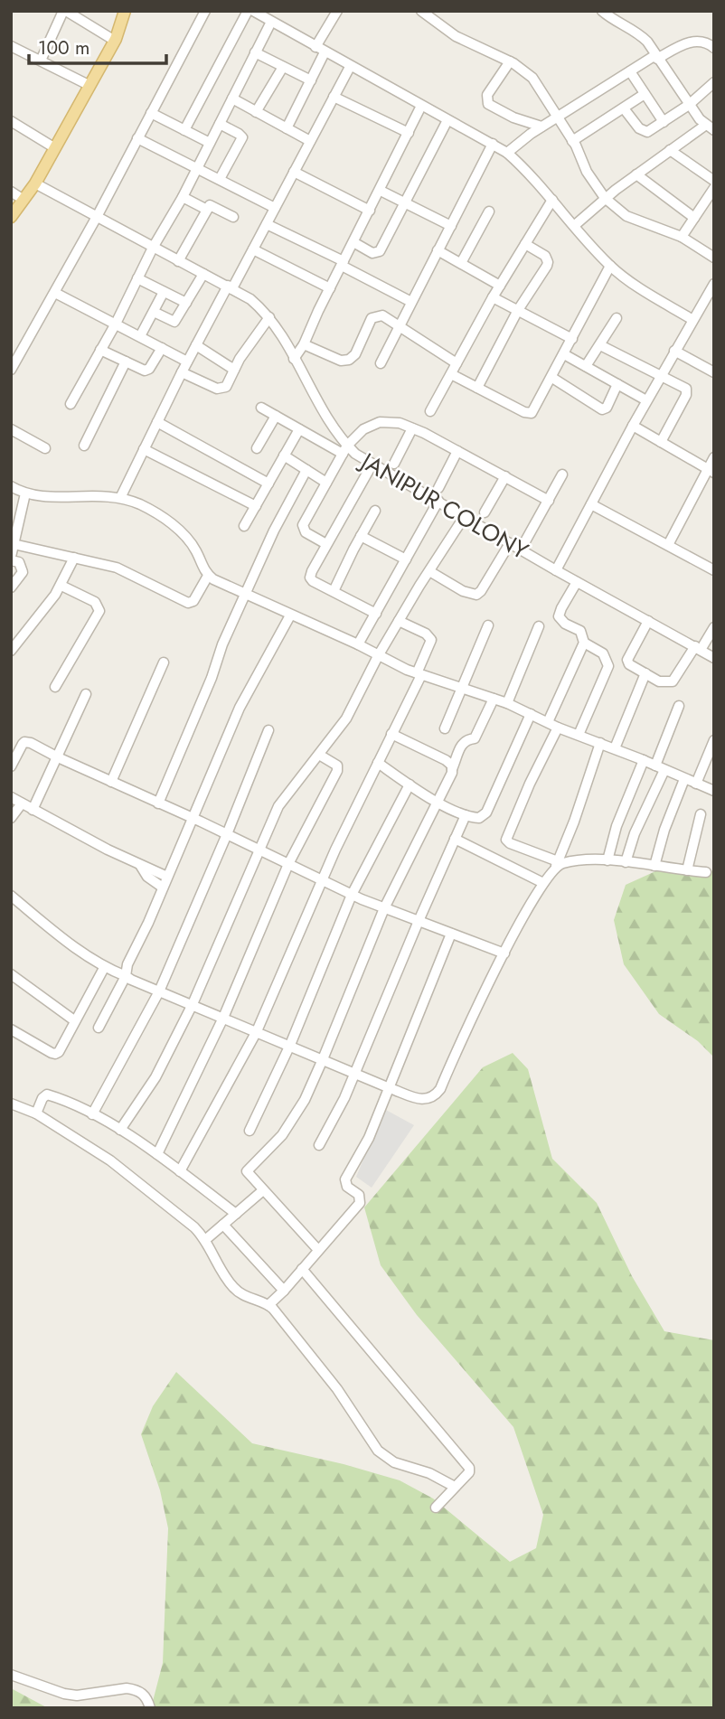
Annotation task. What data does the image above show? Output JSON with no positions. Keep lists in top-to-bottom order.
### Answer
{
  "streets": {
    "street": ["JANIPUR COLONY"]
  },
  "scale_bar": "100 m"
}
